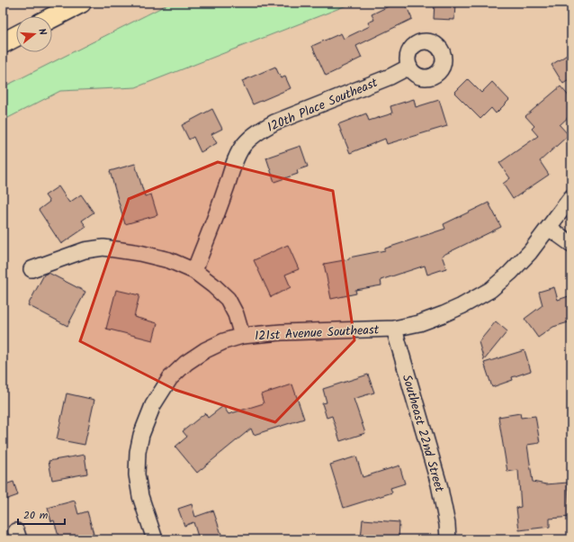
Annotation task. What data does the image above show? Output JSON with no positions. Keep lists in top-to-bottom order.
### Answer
{
  "streets": {
    "street": ["120th Place Southeast", "121st Avenue Southeast", "Southeast 22nd Street"]
  },
  "crossings": [
    ["120th Place Southeast", "121st Avenue Southeast"],
    ["121st Avenue Southeast", "Southeast 22nd Street"]
  ],
  "scale_bar": "20 m",
  "north": "right"
}
